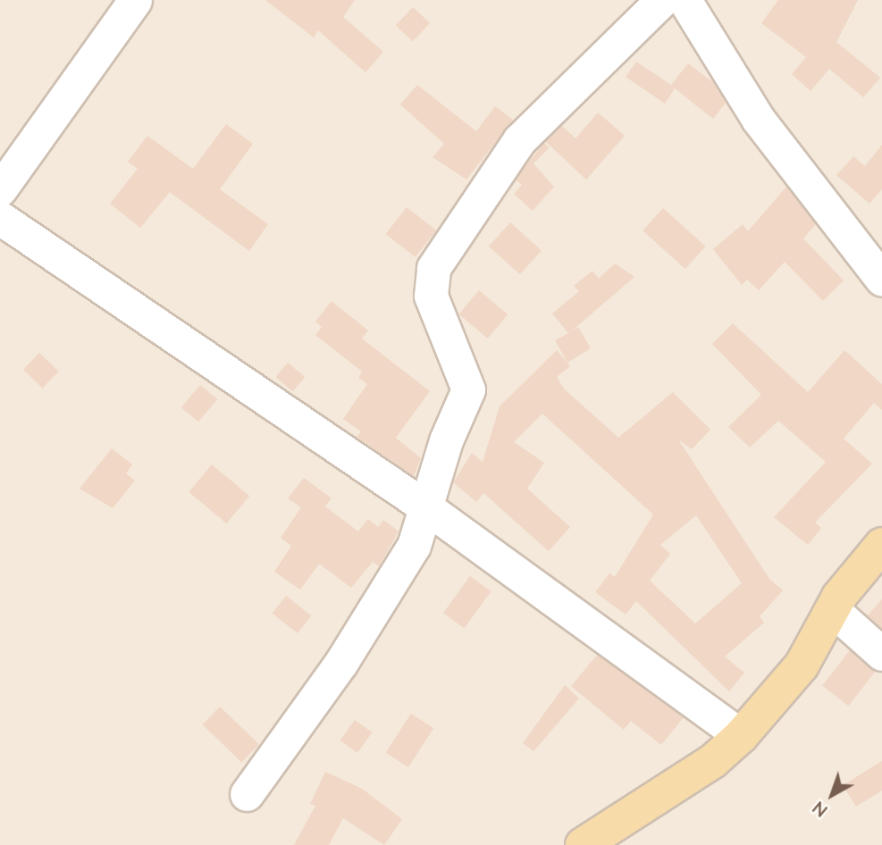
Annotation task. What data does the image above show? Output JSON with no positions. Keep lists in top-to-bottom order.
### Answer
{
  "north": "bottom left"
}
